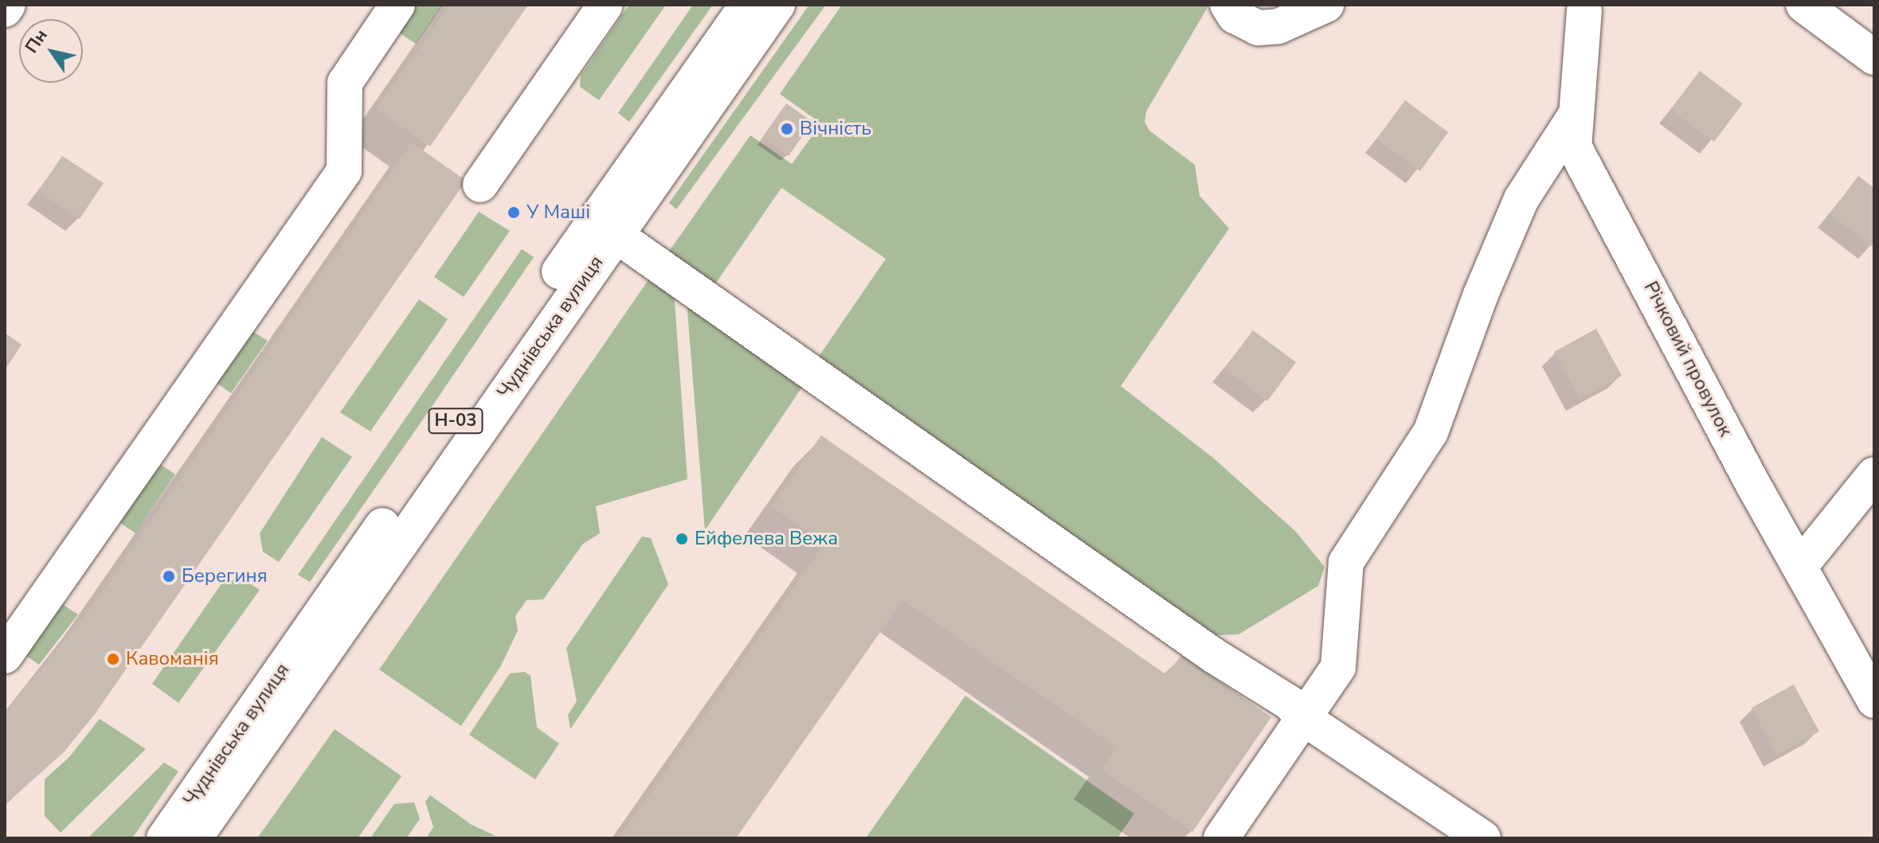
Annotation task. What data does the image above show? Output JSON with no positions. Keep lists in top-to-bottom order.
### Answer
{
  "streets": {
    "main road": ["Чуднівська вулиця", "Річковий провулок", "Н-03"]
  },
  "places": [
    "Вічність",
    "У Маші",
    "Ейфелева Вежа",
    "Берегиня",
    "Кавоманія"
  ],
  "north": "top left"
}
